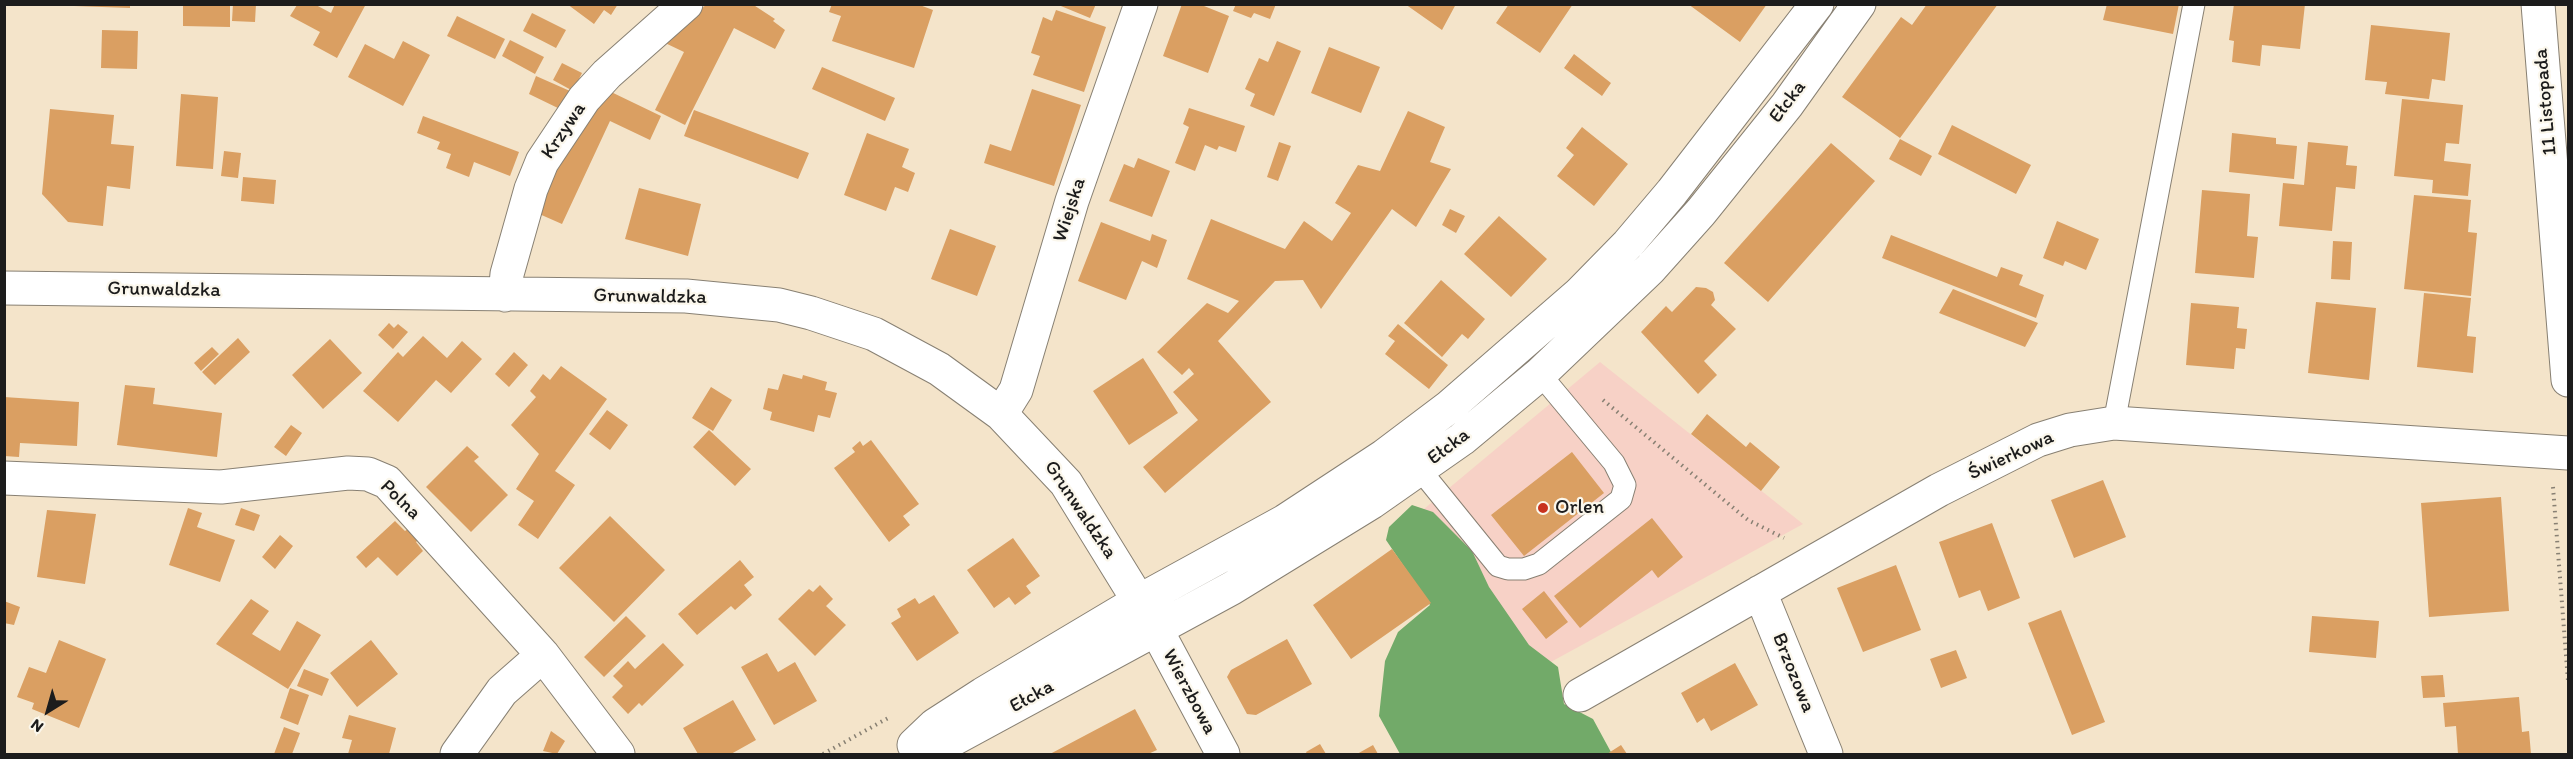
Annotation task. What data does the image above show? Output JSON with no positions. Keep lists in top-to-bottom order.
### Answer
{
  "streets": {
    "street": [
      "Ełcka",
      "11 Listopada",
      "Krzywa",
      "Wiejska",
      "Grunwaldzka",
      "Świerkowa",
      "Polna",
      "Brzozowa",
      "Wierzbowa"
    ]
  },
  "crossings": [
    ["Ełcka", "Grunwaldzka"],
    ["Ełcka", "Wierzbowa"],
    ["Krzywa", "Grunwaldzka"],
    ["Wiejska", "Grunwaldzka"],
    ["Grunwaldzka", "Wierzbowa"],
    ["Świerkowa", "Brzozowa"]
  ],
  "places": ["Orlen"],
  "north": "bottom left"
}
